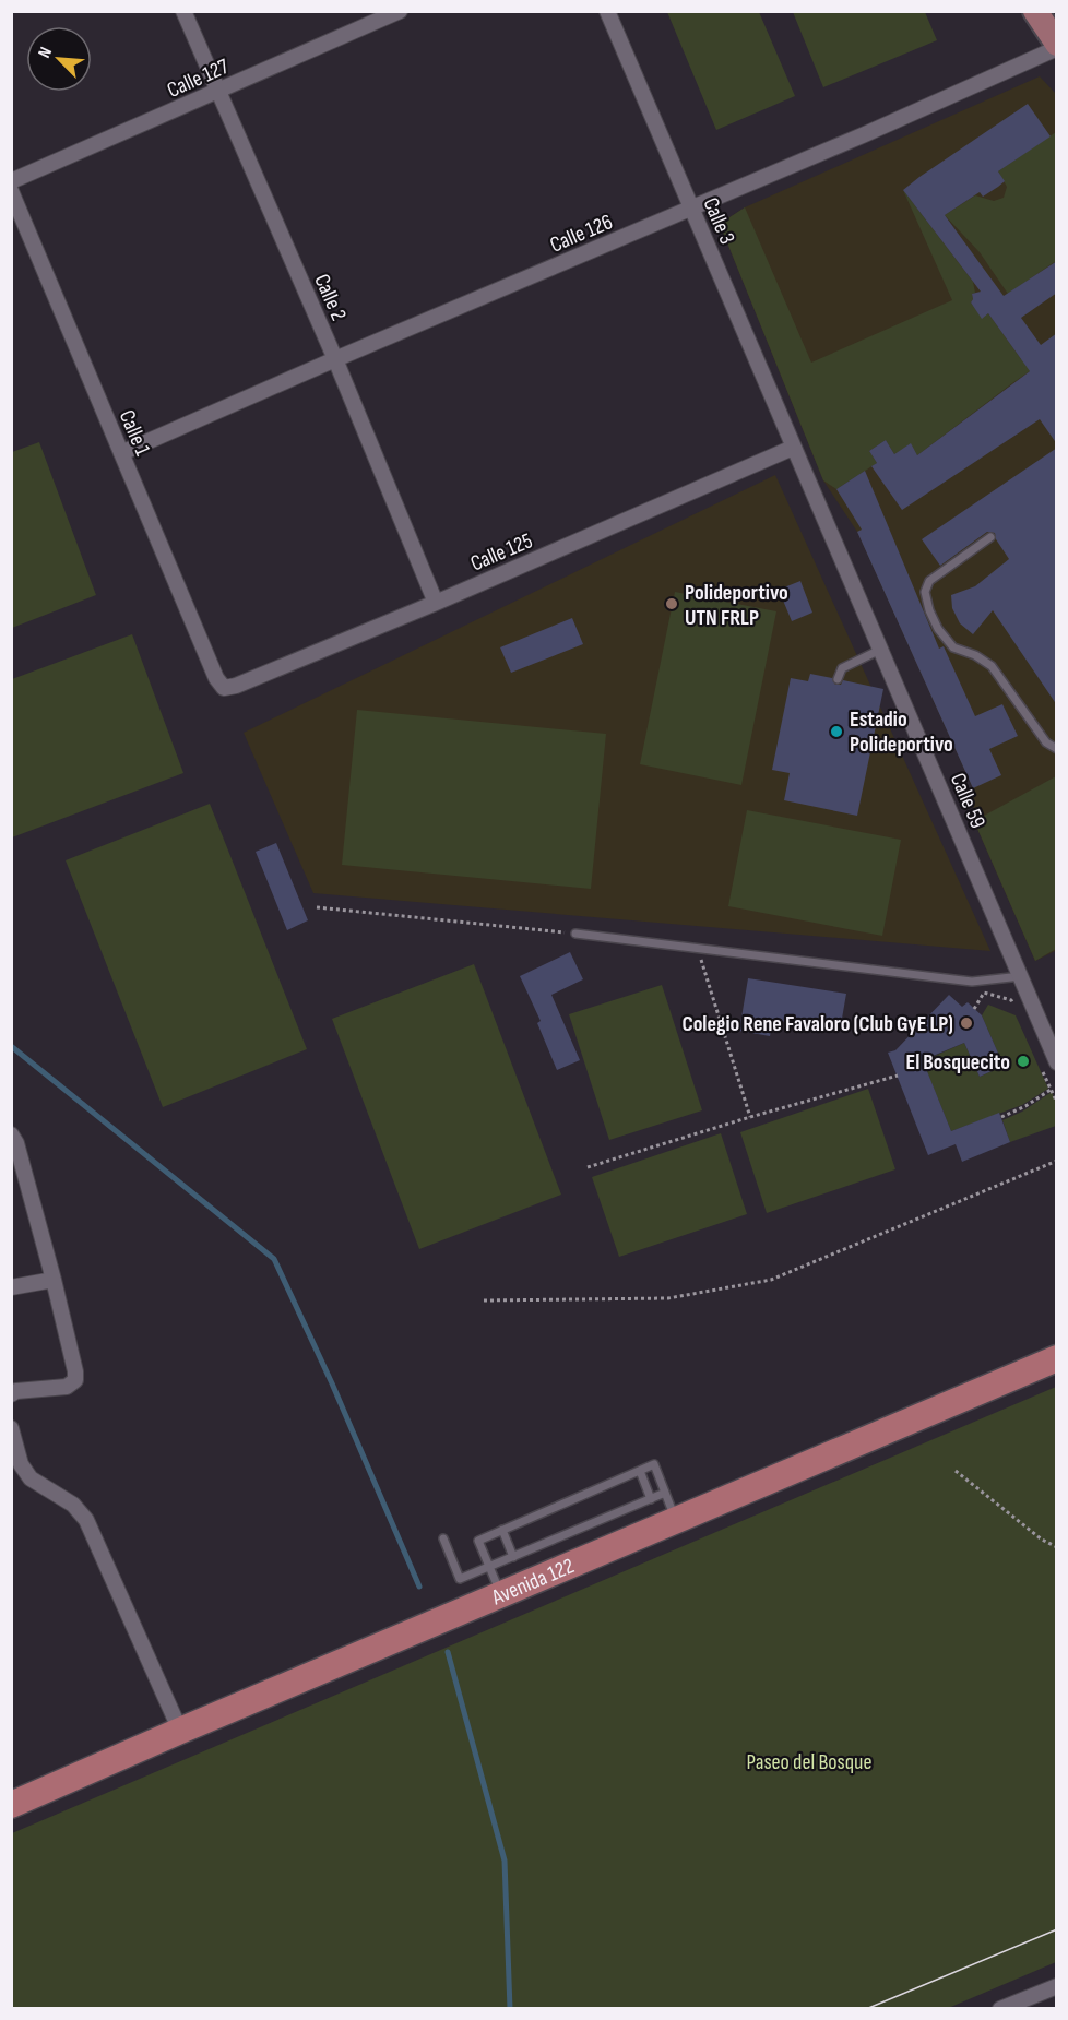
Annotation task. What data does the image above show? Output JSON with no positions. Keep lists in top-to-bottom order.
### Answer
{
  "streets": {
    "highway": ["Avenida 122"],
    "street": [
      "Calle 127",
      "Calle 3",
      "Calle 126",
      "Calle 2",
      "Calle 1",
      "Calle 125",
      "Calle 59"
    ]
  },
  "crossings": [
    ["Calle 127", "Calle 2"],
    ["Calle 3", "Calle 126"],
    ["Calle 3", "Calle 125"],
    ["Calle 3", "Calle 59"],
    ["Calle 126", "Calle 2"],
    ["Calle 126", "Calle 1"],
    ["Calle 2", "Calle 125"],
    ["Calle 1", "Calle 125"],
    ["Calle 125", "Calle 59"]
  ],
  "parks": ["Paseo del Bosque"],
  "places": [
    "Polideportivo UTN FRLP",
    "Estadio Polideportivo",
    "Colegio Rene Favaloro (Club GyE LP)",
    "El Bosquecito"
  ],
  "north": "top left"
}
